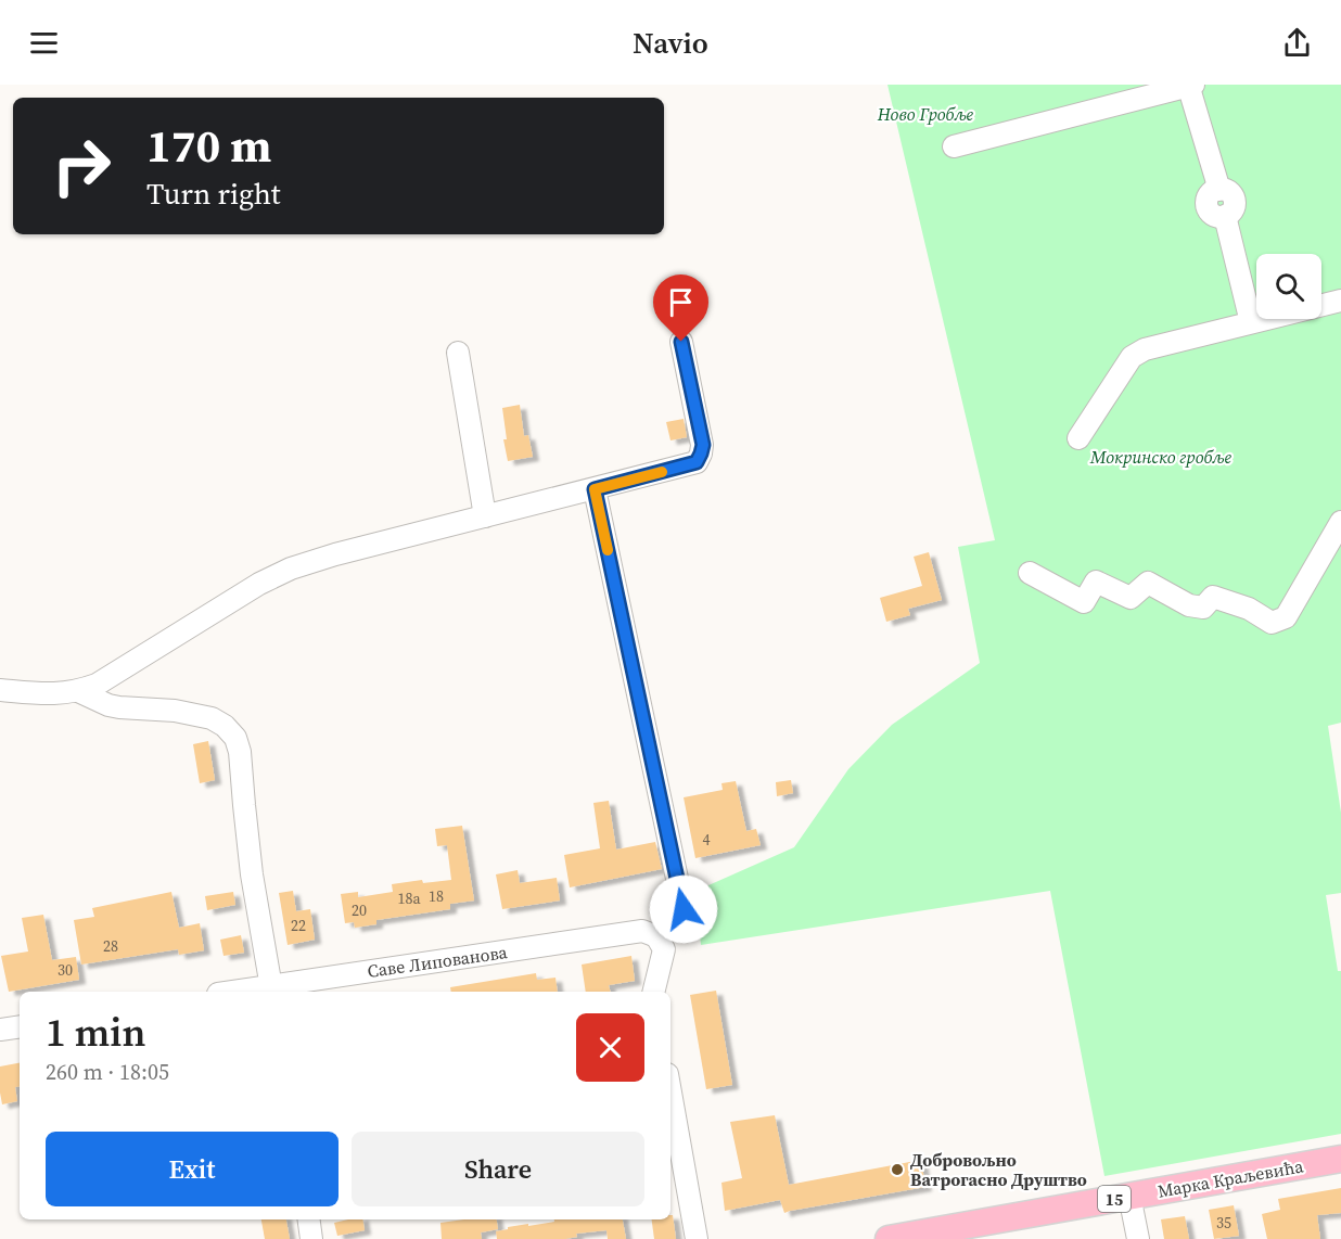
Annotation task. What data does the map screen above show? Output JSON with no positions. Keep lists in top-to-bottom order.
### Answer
{
  "streets": {
    "main road": ["Марка Краљевића", "15"],
    "street": ["Саве Липованова"]
  },
  "parks": ["Ново Гробље", "Мокринско гробље"],
  "places": ["Добровољно Ватрогасно Друштво"],
  "house_numbers": [
    "4",
    "18",
    "18a",
    "20",
    "22",
    "28",
    "30",
    "35"
  ],
  "page": {
    "header": "Navio",
    "turn": ["170 m", "Turn right"],
    "heading": ["1 min", "260 m · 18:05"],
    "buttons": ["Exit", "Share"]
  }
}
